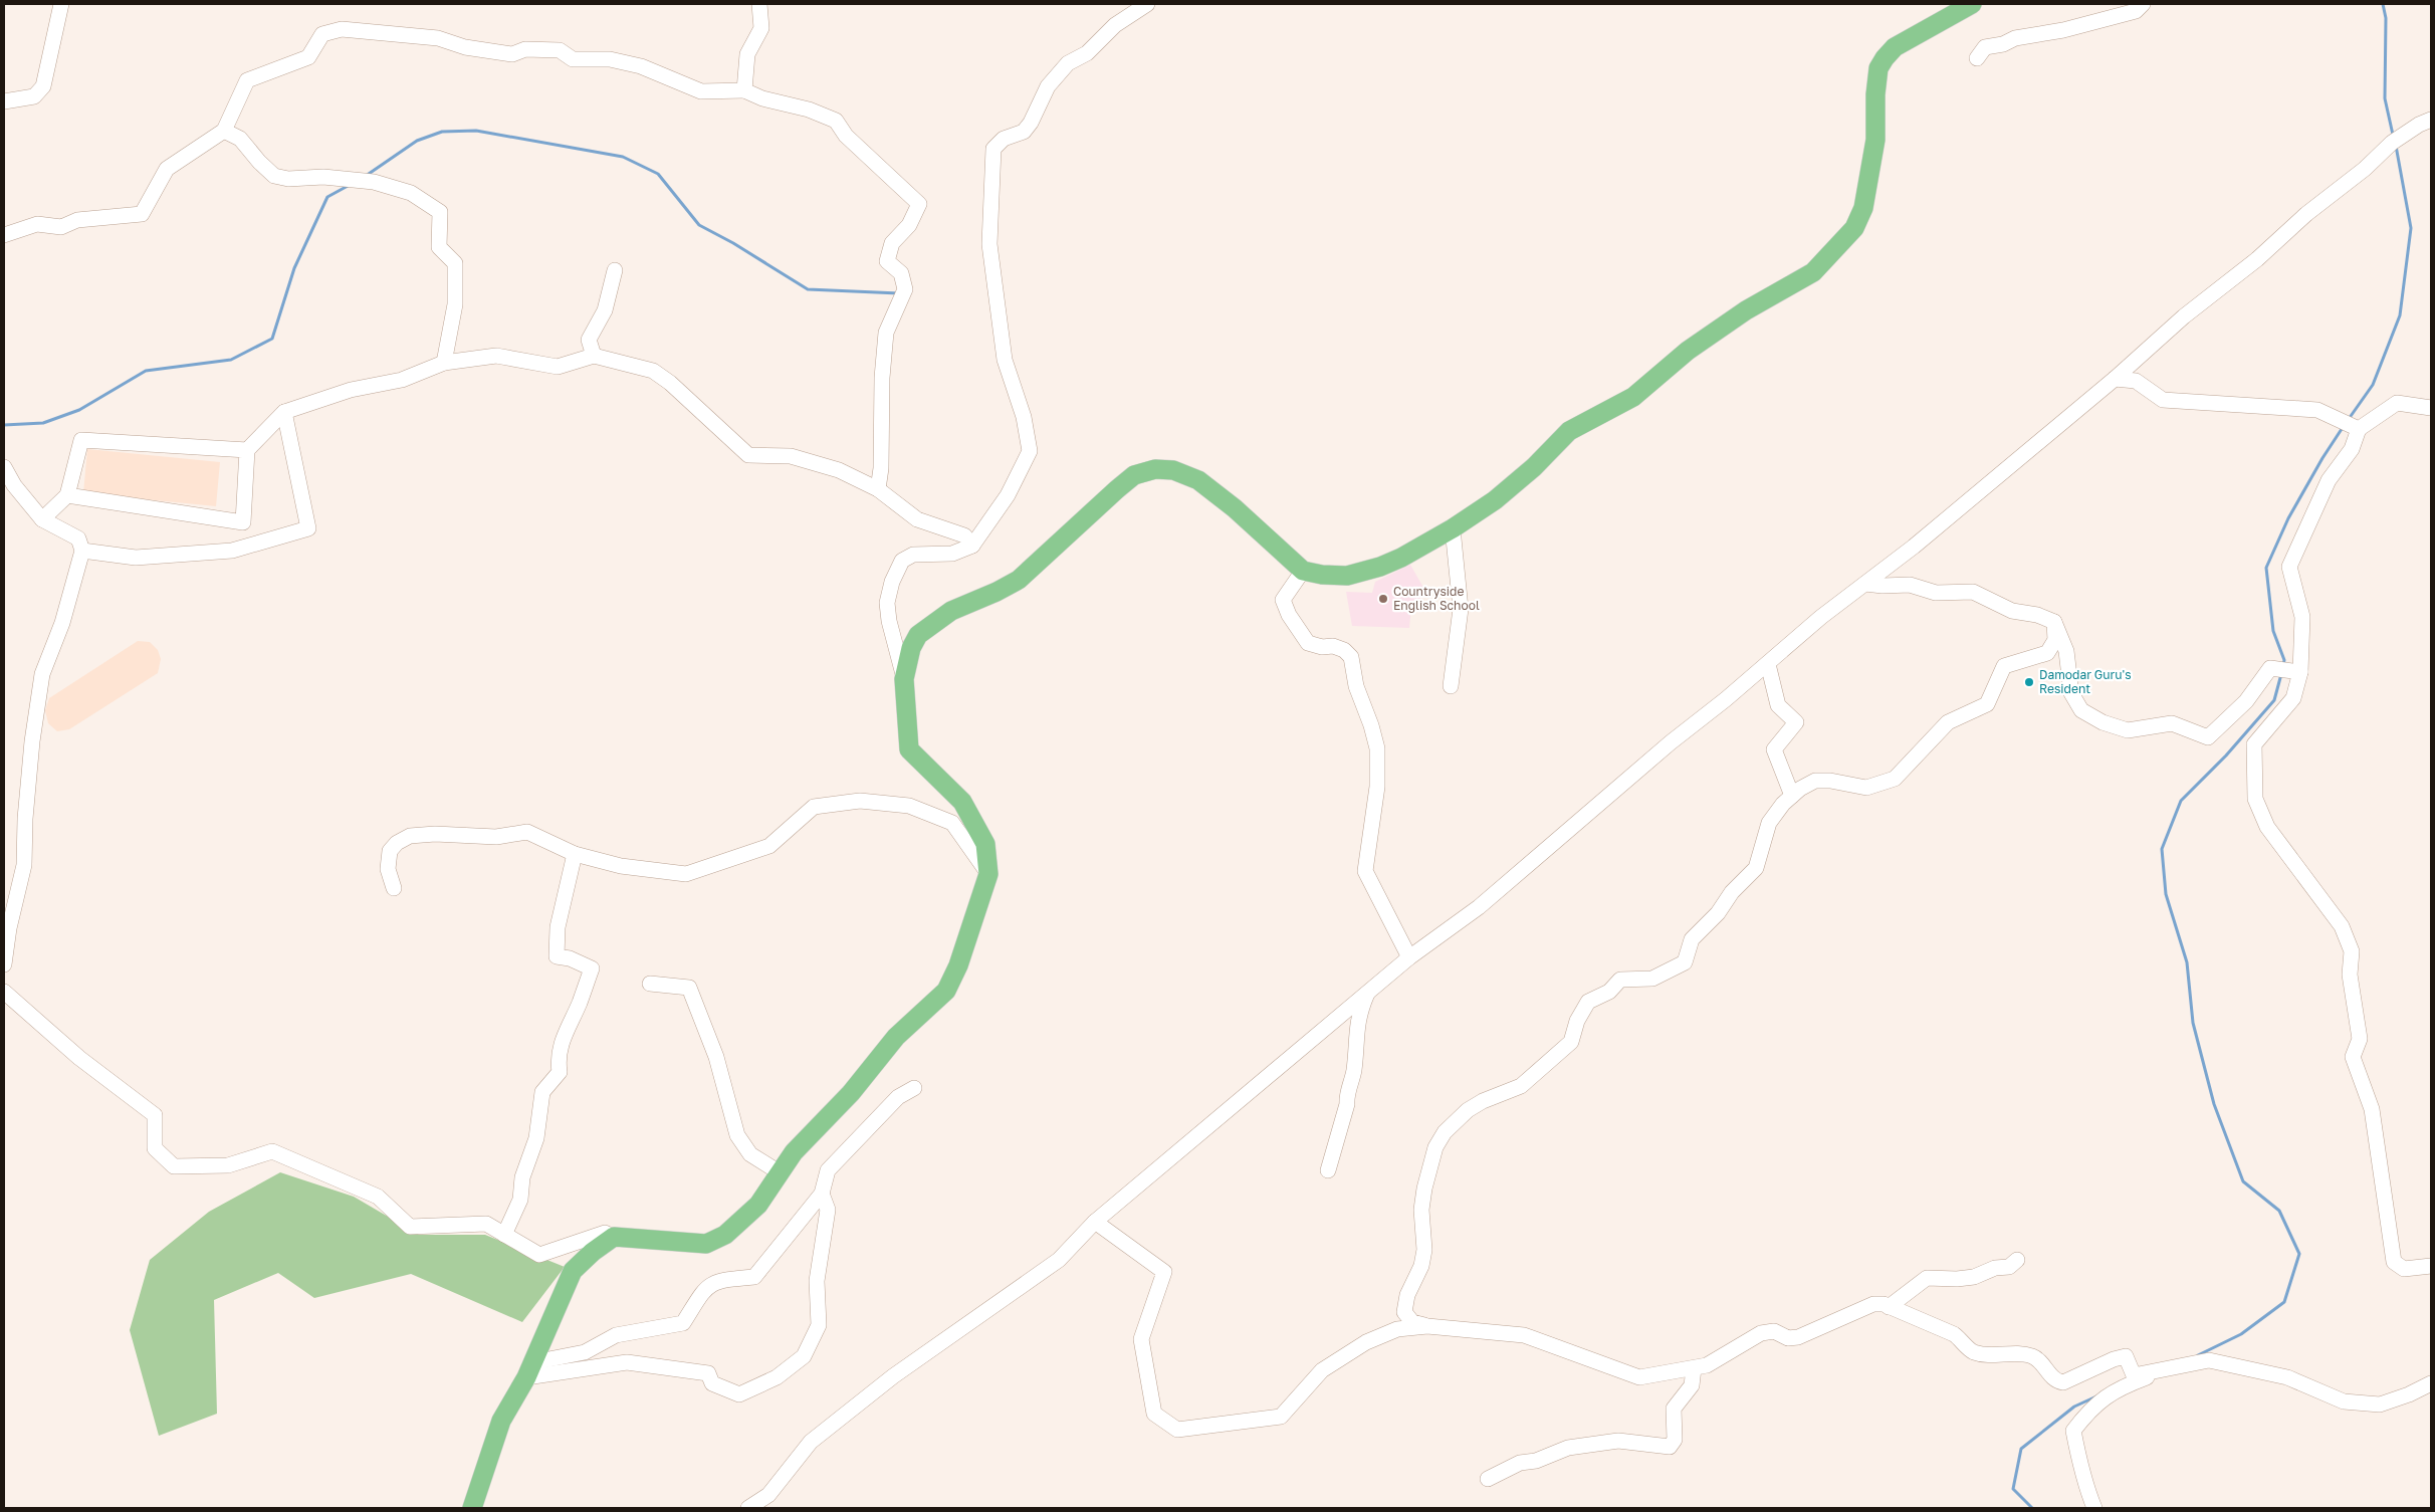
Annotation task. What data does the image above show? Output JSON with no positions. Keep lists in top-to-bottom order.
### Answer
{
  "places": ["Countryside English School", "Damodar Guru's Resident"]
}
